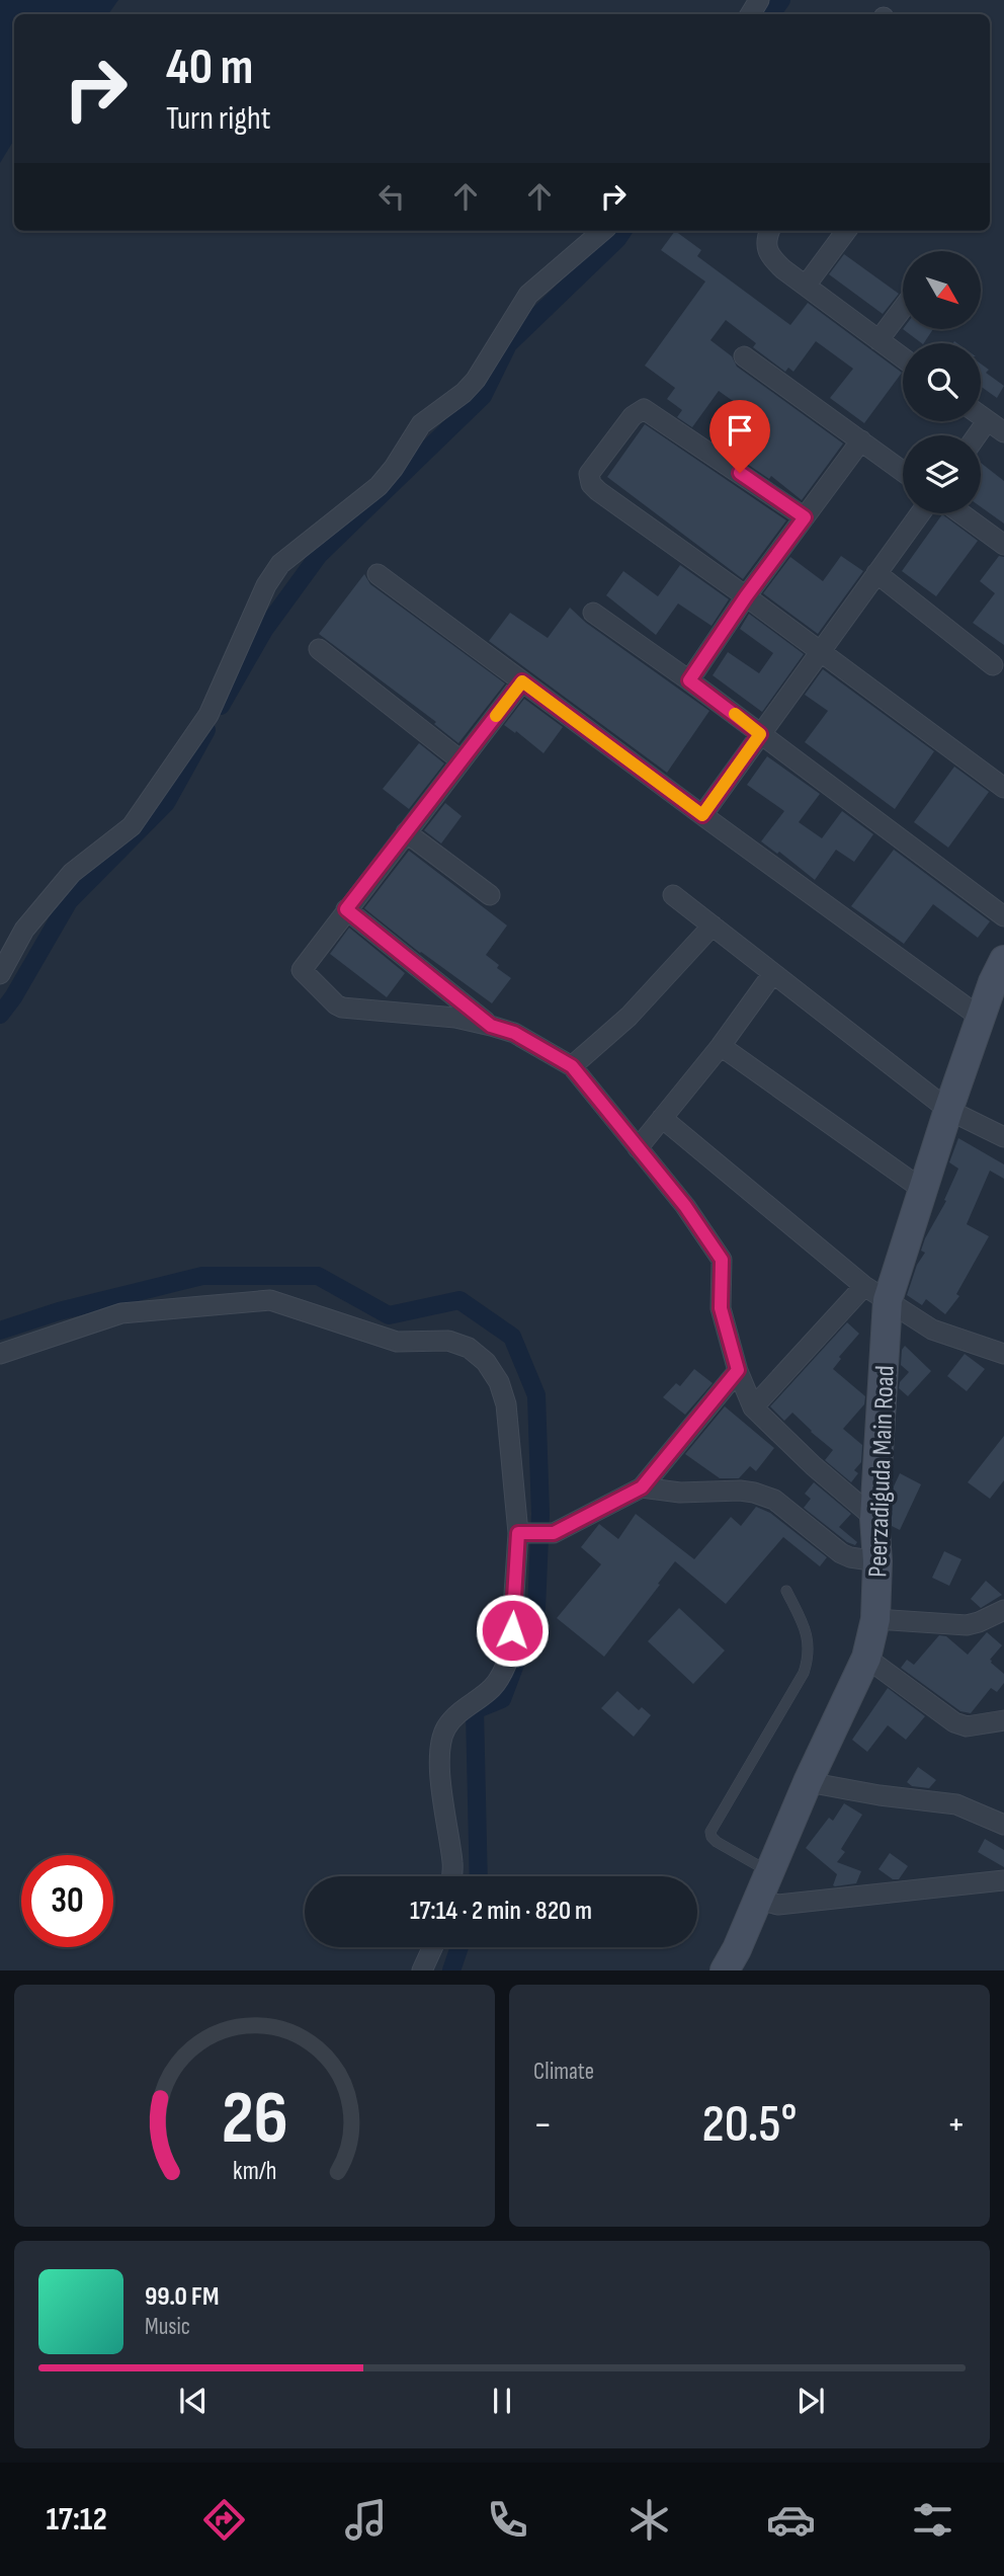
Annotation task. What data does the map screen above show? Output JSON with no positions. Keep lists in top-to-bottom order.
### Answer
{
  "streets": {
    "street": ["Peerzadiguda Main Road"]
  },
  "north": "bottom right",
  "page": {
    "turn": ["40 m", "Turn right"],
    "limit": "30",
    "trip": "17:14 · 2 min · 820 m",
    "tile": "Climate",
    "heat": ["−", "20.5°", "+"],
    "song": ["99.0 FM", "Music"],
    "tabs": "17:12",
    "gauge": ["26", "km/h"]
  }
}
